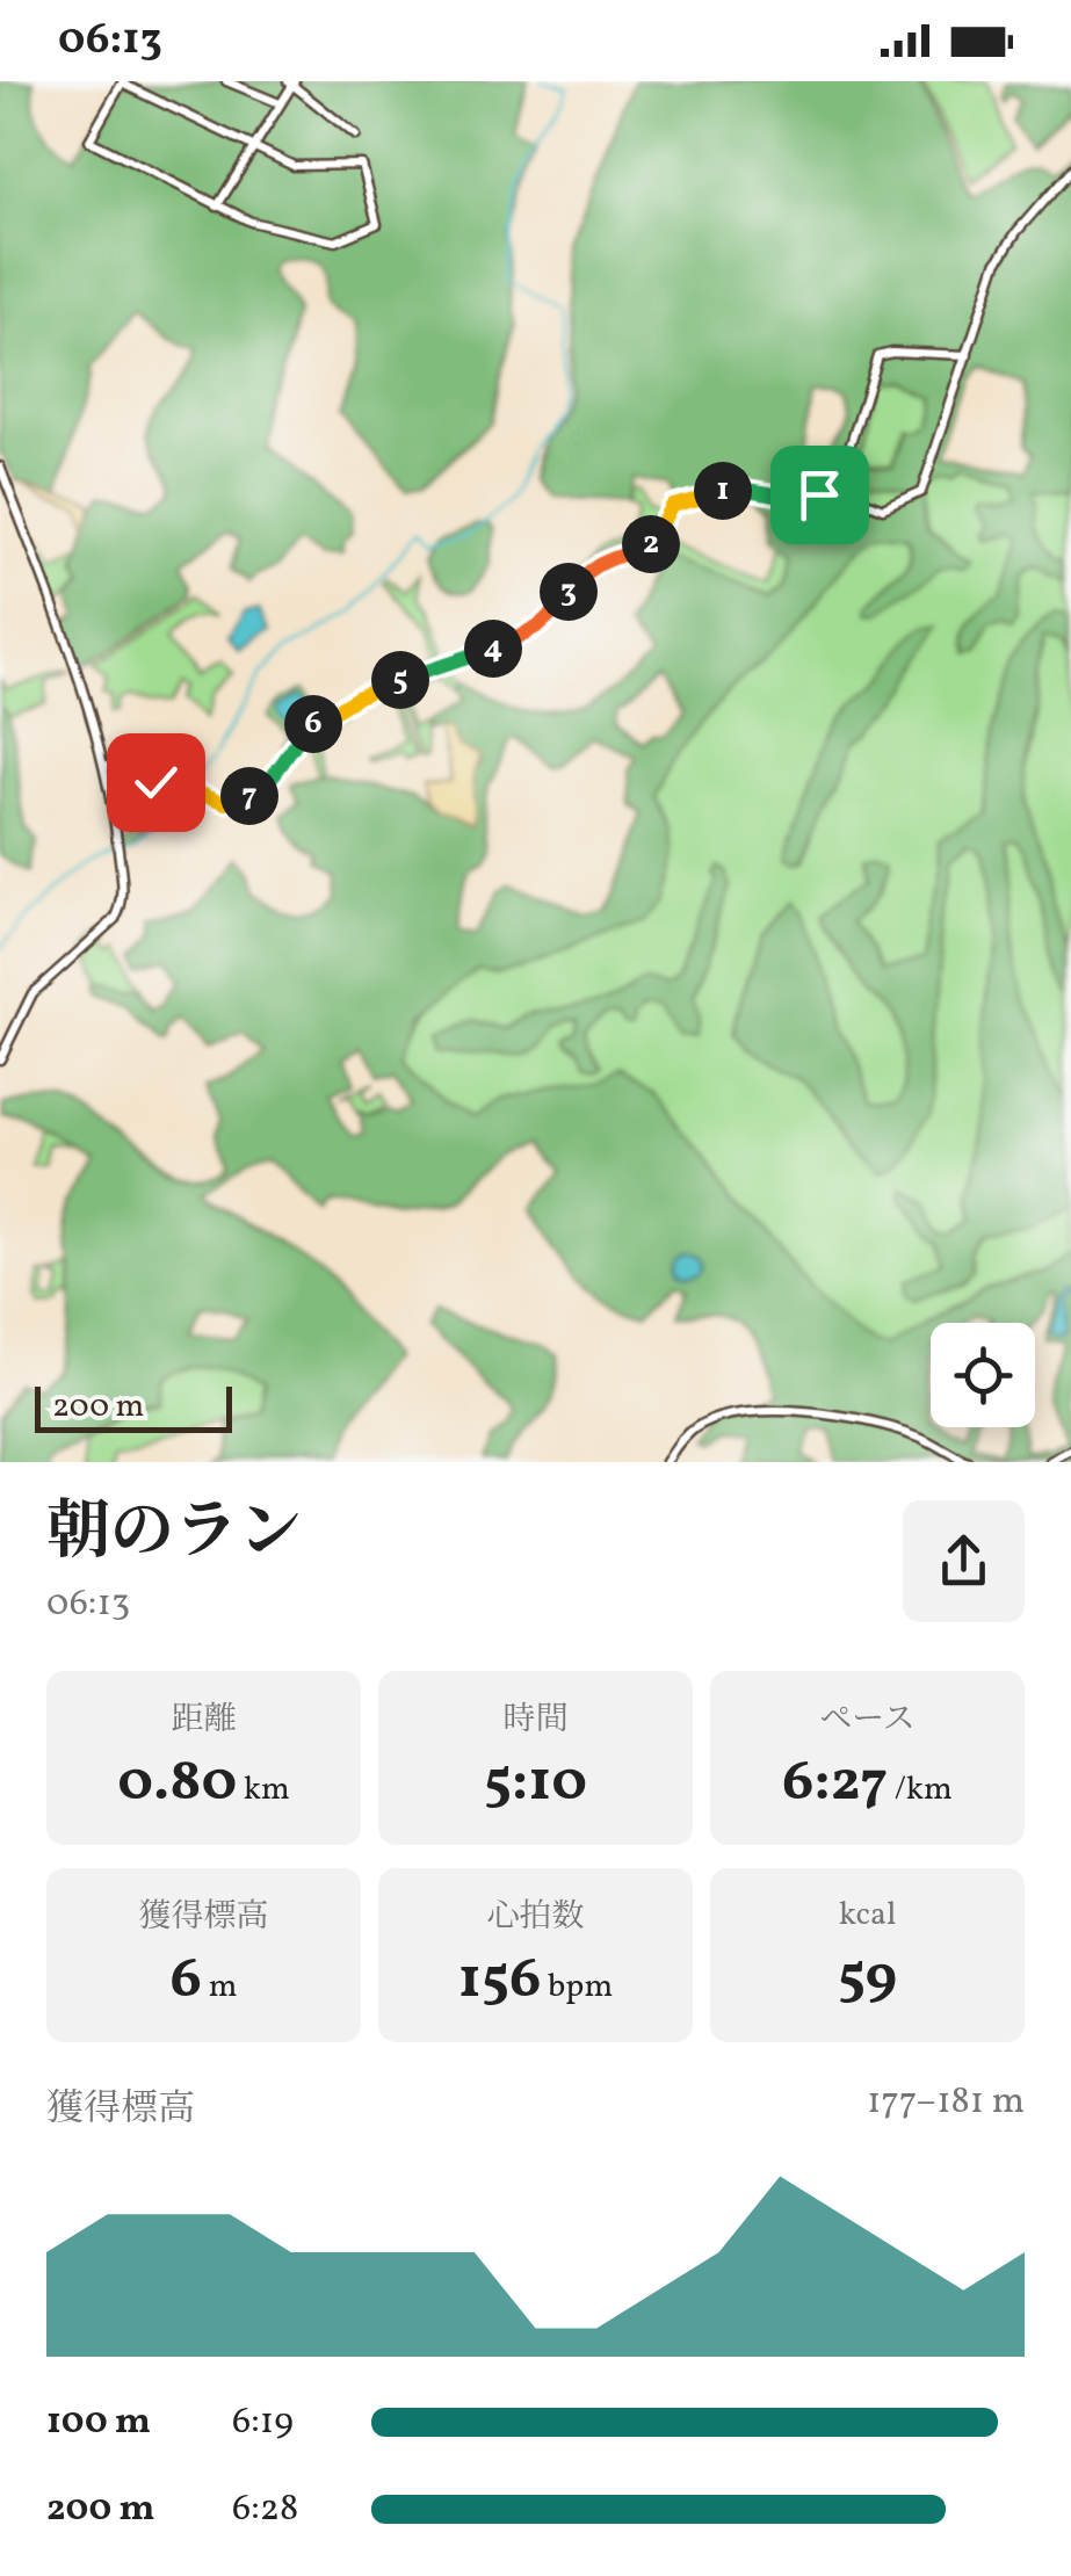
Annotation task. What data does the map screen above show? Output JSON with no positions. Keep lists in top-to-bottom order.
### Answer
{
  "scale_bar": "200 m",
  "page": {
    "status": "06:13",
    "pins": [
      "1",
      "2",
      "3",
      "4",
      "5",
      "6",
      "7"
    ],
    "scale": "200 m",
    "heading": ["朝のラン", "06:13"],
    "stats": [
      ["距離", "0.80 km"],
      ["時間", "5:10"],
      ["ペース", "6:27 /km"],
      ["獲得標高", "6 m"],
      ["心拍数", "156 bpm"],
      ["kcal", "59"]
    ],
    "chart": ["獲得標高", "177–181 m"],
    "list": [
      {
        "name": "100 m",
        "note": "6:19"
      },
      {
        "name": "200 m",
        "note": "6:28"
      }
    ]
  }
}
